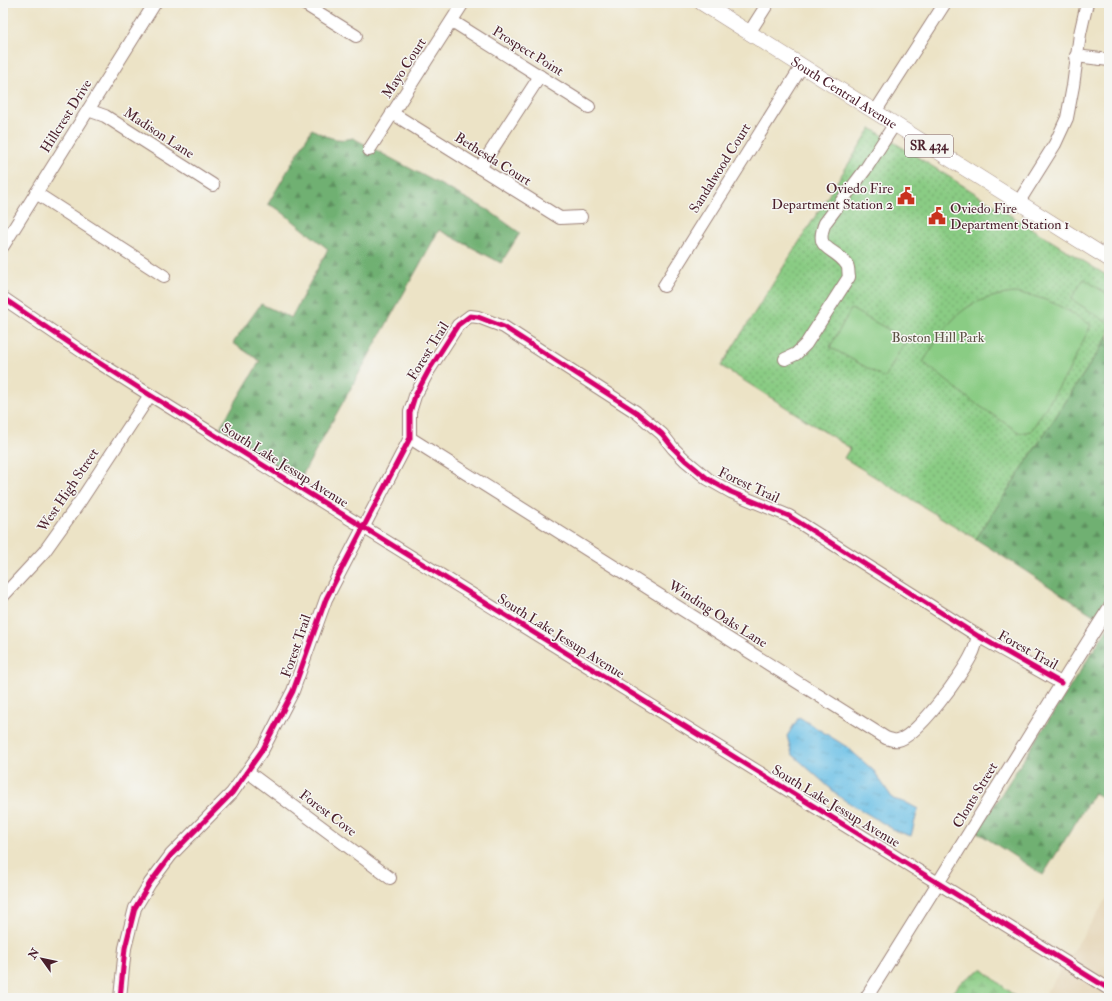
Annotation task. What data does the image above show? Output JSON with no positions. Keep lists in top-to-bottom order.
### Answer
{
  "streets": {
    "main road": ["South Central Avenue", "SR 434"],
    "street": [
      "Prospect Point",
      "Mayo Court",
      "Hillcrest Drive",
      "Madison Lane",
      "Bethesda Court",
      "Sandalwood Court",
      "Forest Trail",
      "South Lake Jessup Avenue",
      "West High Street",
      "Winding Oaks Lane",
      "Clonts Street",
      "Forest Cove"
    ]
  },
  "crossings": [
    ["Prospect Point", "Mayo Court"],
    ["Mayo Court", "Bethesda Court"],
    ["South Central Avenue", "Sandalwood Court"],
    ["Hillcrest Drive", "Madison Lane"],
    ["Forest Trail", "South Lake Jessup Avenue"],
    ["Forest Trail", "Winding Oaks Lane"],
    ["Forest Trail", "Clonts Street"],
    ["Forest Trail", "Forest Cove"],
    ["South Lake Jessup Avenue", "West High Street"],
    ["South Lake Jessup Avenue", "Clonts Street"]
  ],
  "parks": ["Boston Hill Park"],
  "places": {
    "public building": ["Oviedo Fire Department Station 2", "Oviedo Fire Department Station 1"]
  },
  "north": "top left"
}
